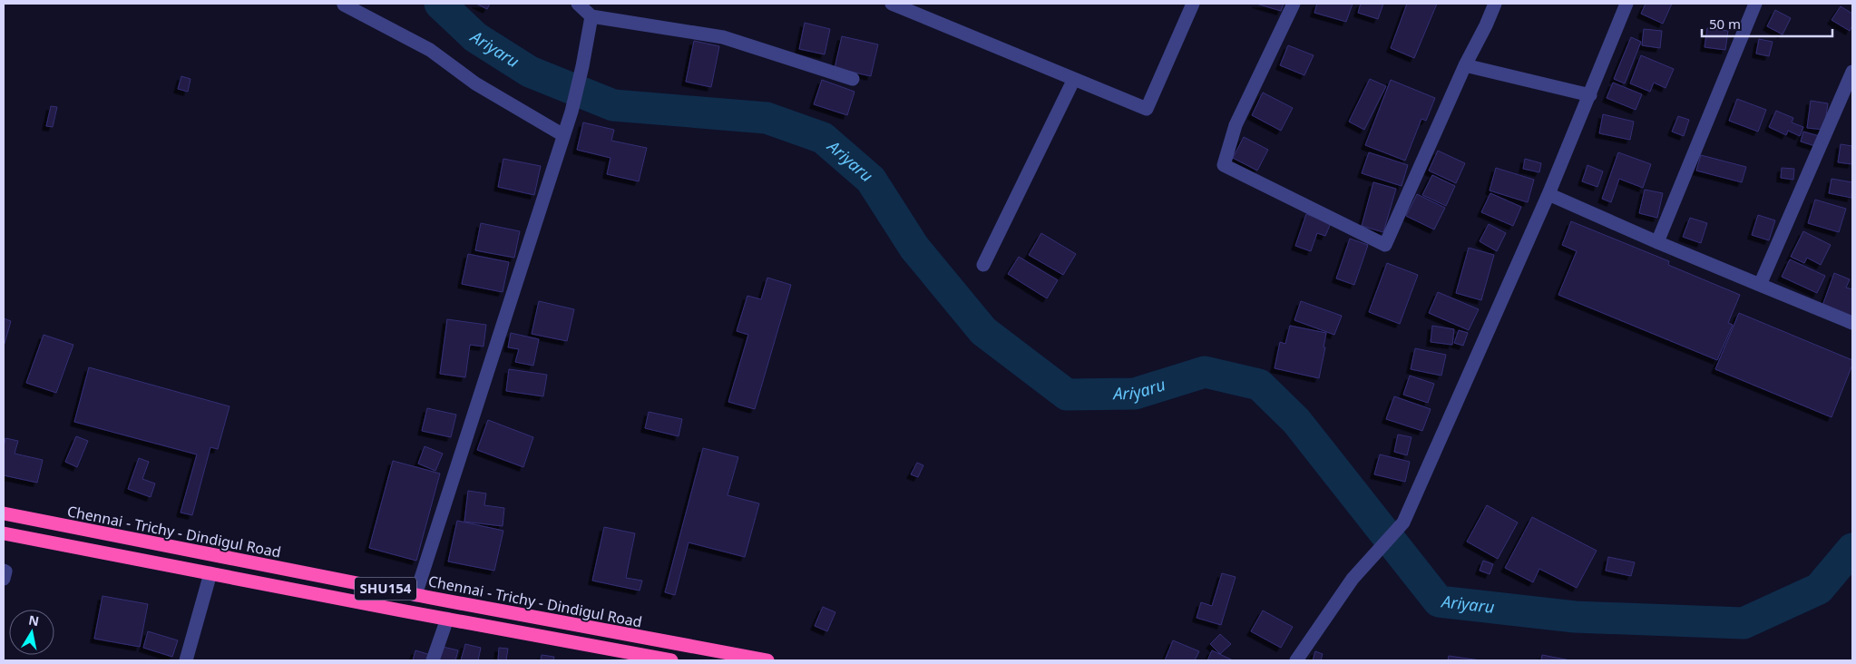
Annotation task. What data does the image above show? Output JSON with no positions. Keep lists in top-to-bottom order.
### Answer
{
  "streets": {
    "highway": ["Chennai - Trichy - Dindigul Road", "SHU154"]
  },
  "water": ["Ariyaru"],
  "scale_bar": "50 m",
  "north": "top"
}
